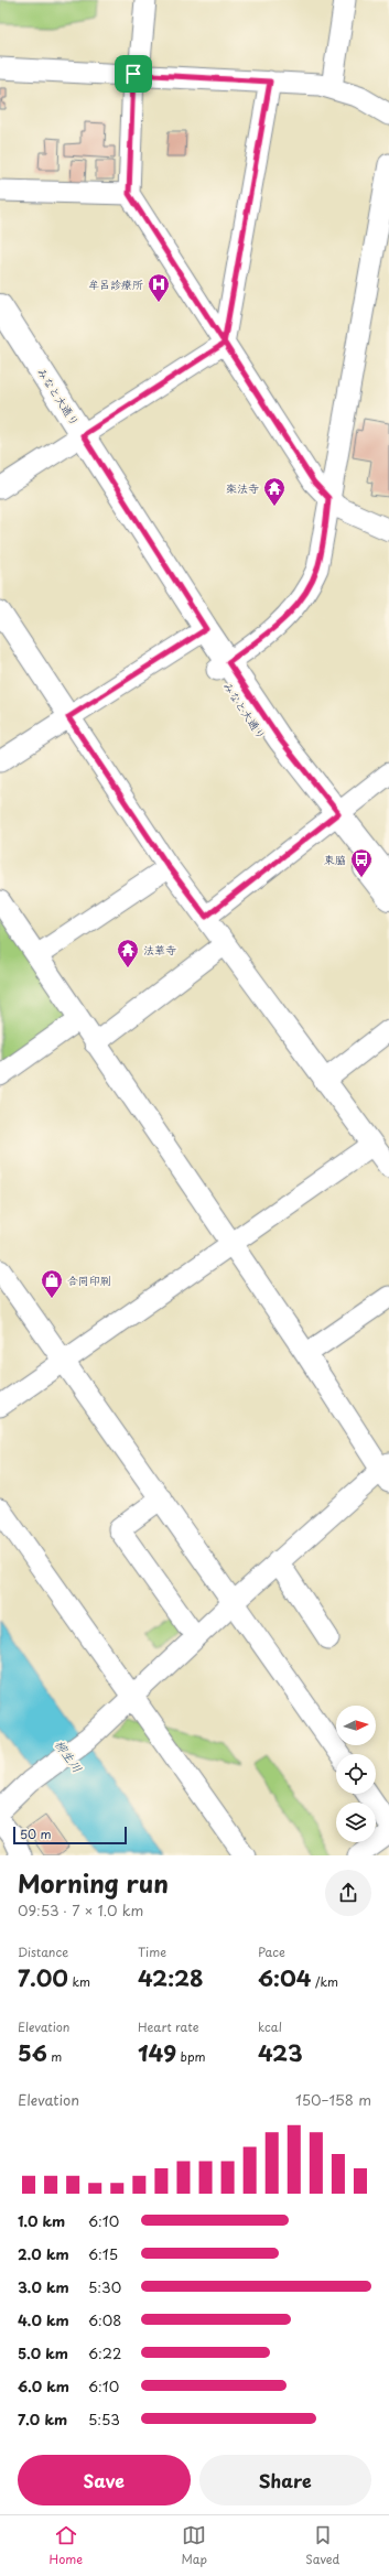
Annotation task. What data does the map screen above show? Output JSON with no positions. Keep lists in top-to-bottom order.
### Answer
{
  "streets": {
    "main road": ["みなと大通り"]
  },
  "water": ["柳生川"],
  "places": {
    "hospital": ["牟呂診療所"],
    "temple": ["楽法寺", "法華寺"],
    "bus stop": ["東脇"],
    "shop": ["合同印刷"]
  },
  "scale_bar": "50 m",
  "north": "right",
  "page": {
    "scale": "50 m",
    "heading": ["Morning run", "09:53 · 7 × 1.0 km"],
    "stats": [
      ["Distance", "7.00 km"],
      ["Time", "42:28"],
      ["Pace", "6:04 /km"],
      ["Elevation", "56 m"],
      ["Heart rate", "149 bpm"],
      ["kcal", "423"]
    ],
    "chart": ["Elevation", "150–158 m"],
    "list": [
      {
        "name": "1.0 km",
        "note": "6:10"
      },
      {
        "name": "2.0 km",
        "note": "6:15"
      },
      {
        "name": "3.0 km",
        "note": "5:30"
      },
      {
        "name": "4.0 km",
        "note": "6:08"
      },
      {
        "name": "5.0 km",
        "note": "6:22"
      },
      {
        "name": "6.0 km",
        "note": "6:10"
      },
      {
        "name": "7.0 km",
        "note": "5:53"
      }
    ],
    "buttons": ["Save", "Share"],
    "tabs": ["Home", "Map", "Saved"]
  }
}
